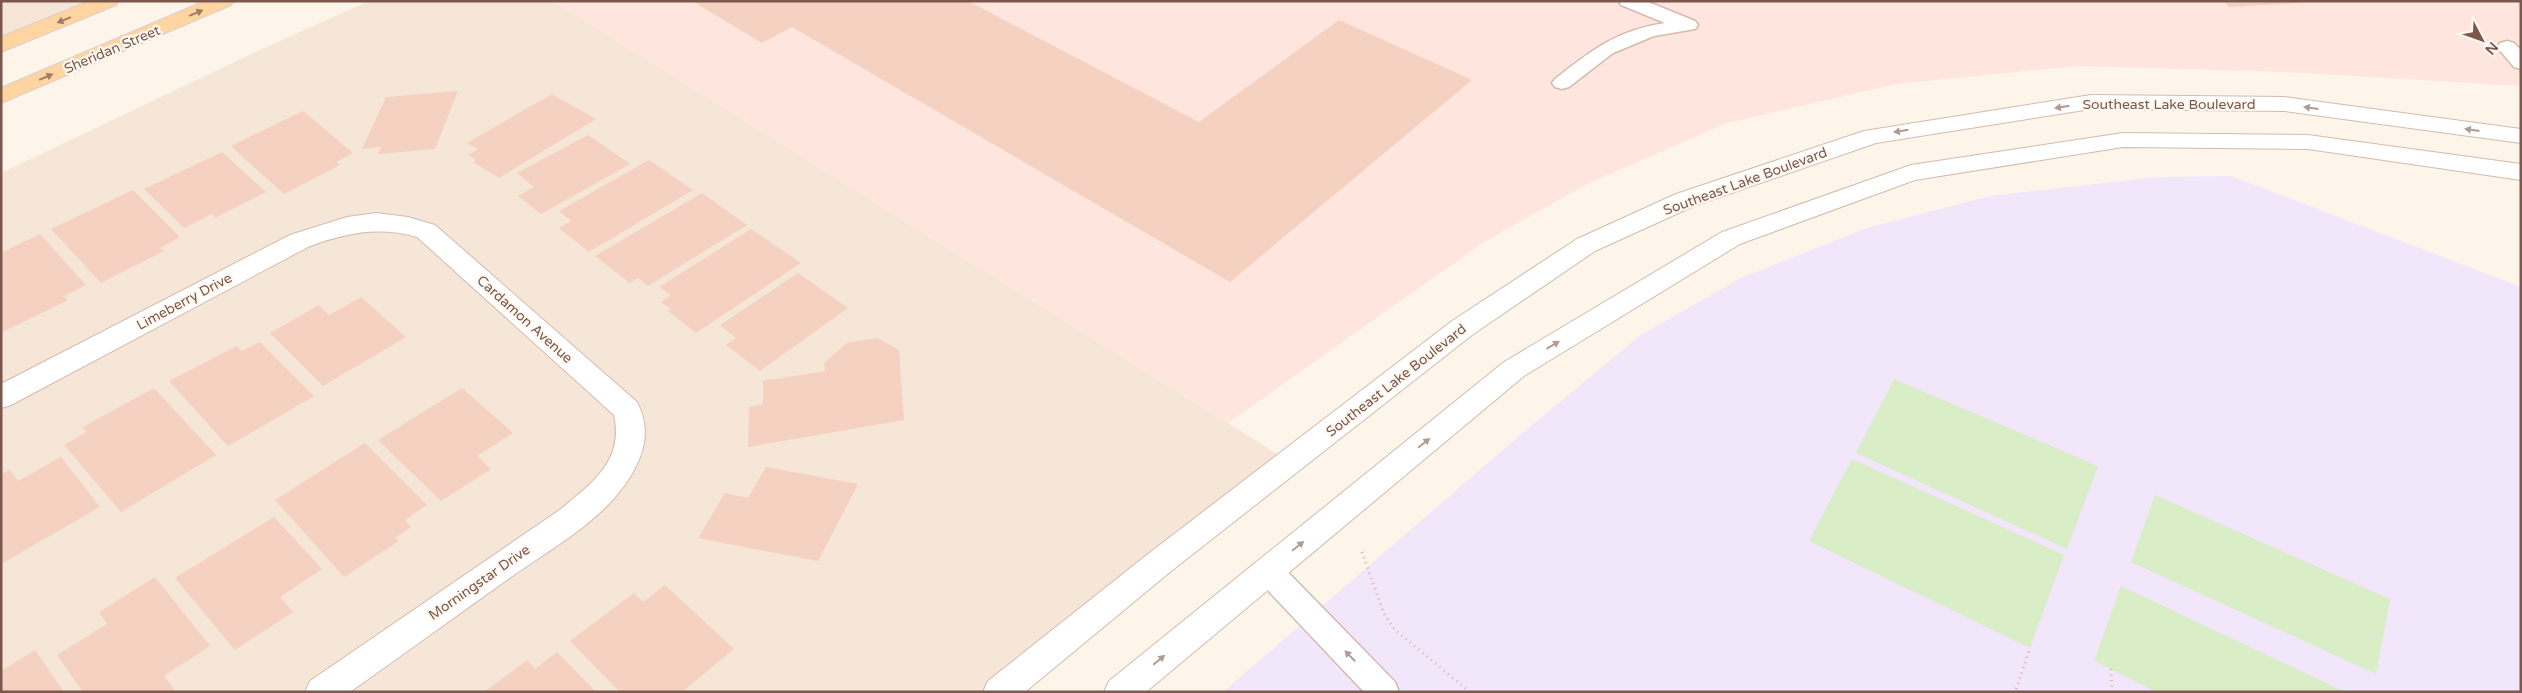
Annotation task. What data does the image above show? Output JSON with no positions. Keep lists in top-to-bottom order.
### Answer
{
  "streets": {
    "main road": ["Sheridan Street"],
    "street": [
      "Southeast Lake Boulevard",
      "Limeberry Drive",
      "Cardamon Avenue",
      "Morningstar Drive"
    ]
  },
  "crossings": [
    ["Limeberry Drive", "Cardamon Avenue"],
    ["Cardamon Avenue", "Morningstar Drive"]
  ],
  "north": "bottom right"
}
